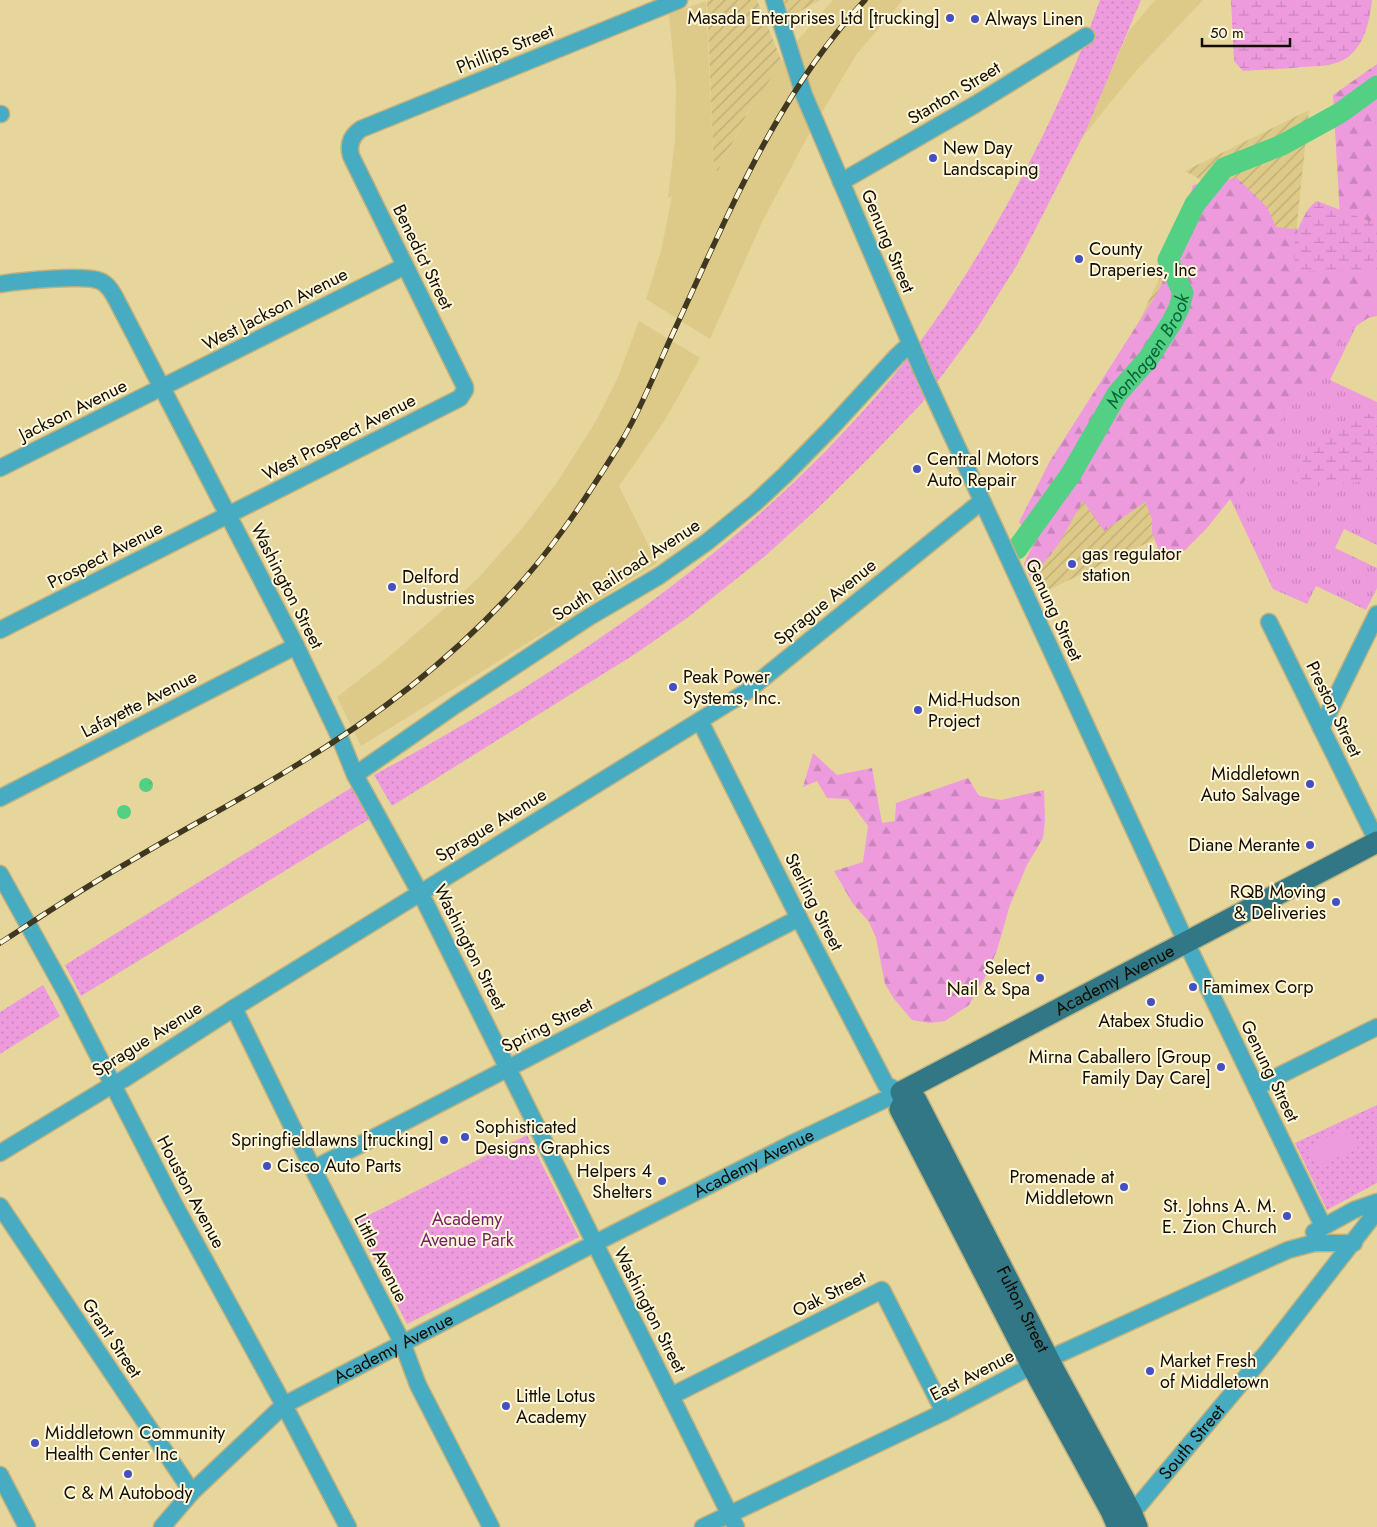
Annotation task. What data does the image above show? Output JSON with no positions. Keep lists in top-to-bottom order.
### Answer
{
  "streets": {
    "main road": ["Academy Avenue", "Fulton Street"],
    "street": [
      "Phillips Street",
      "Stanton Street",
      "Genung Street",
      "Benedict Street",
      "West Jackson Avenue",
      "Jackson Avenue",
      "West Prospect Avenue",
      "Prospect Avenue",
      "South Railroad Avenue",
      "Washington Street",
      "Sprague Avenue",
      "Lafayette Avenue",
      "Preston Street",
      "Sterling Street",
      "Spring Street",
      "Houston Avenue",
      "Little Avenue",
      "Oak Street",
      "Grant Street",
      "East Avenue",
      "South Street"
    ]
  },
  "crossings": [
    ["Phillips Street", "Benedict Street"],
    ["Stanton Street", "Genung Street"],
    ["Genung Street", "South Railroad Avenue"],
    ["Genung Street", "Sprague Avenue"],
    ["Genung Street", "Academy Avenue"],
    ["Genung Street", "East Avenue"],
    ["Benedict Street", "West Jackson Avenue"],
    ["Benedict Street", "West Prospect Avenue"],
    ["West Jackson Avenue", "Jackson Avenue"],
    ["West Jackson Avenue", "Washington Street"],
    ["Jackson Avenue", "Washington Street"],
    ["West Prospect Avenue", "Prospect Avenue"],
    ["West Prospect Avenue", "Washington Street"],
    ["Prospect Avenue", "Washington Street"],
    ["South Railroad Avenue", "Washington Street"],
    ["Washington Street", "Sprague Avenue"],
    ["Washington Street", "Lafayette Avenue"],
    ["Washington Street", "Academy Avenue"],
    ["Washington Street", "Spring Street"],
    ["Washington Street", "Oak Street"],
    ["Washington Street", "East Avenue"],
    ["Sprague Avenue", "Sterling Street"],
    ["Sprague Avenue", "Houston Avenue"],
    ["Sprague Avenue", "Little Avenue"],
    ["Preston Street", "Academy Avenue"],
    ["Sterling Street", "Academy Avenue"],
    ["Sterling Street", "Spring Street"],
    ["Sterling Street", "Fulton Street"],
    ["Academy Avenue", "Houston Avenue"],
    ["Academy Avenue", "Little Avenue"],
    ["Academy Avenue", "Fulton Street"],
    ["Academy Avenue", "Grant Street"],
    ["Spring Street", "Little Avenue"],
    ["Oak Street", "East Avenue"],
    ["Fulton Street", "East Avenue"],
    ["Fulton Street", "South Street"],
    ["East Avenue", "South Street"]
  ],
  "water": ["Monhagen Brook"],
  "parks": ["Academy Avenue Park"],
  "places": [
    "Masada Enterprises Ltd [trucking]",
    "Always Linen",
    "New Day Landscaping",
    "County Draperies, Inc",
    "Central Motors Auto Repair",
    "gas regulator station",
    "Delford Industries",
    "Peak Power Systems, Inc.",
    "Mid-Hudson Project",
    "Middletown Auto Salvage",
    "Diane Merante",
    "RQB Moving & Deliveries",
    "Select Nail & Spa",
    "Famimex Corp",
    "Atabex Studio",
    "Mirna Caballero [Group Family Day Care]",
    "Sophisticated Designs Graphics",
    "Springfieldlawns [trucking]",
    "Cisco Auto Parts",
    "Helpers 4 Shelters",
    "Promenade at Middletown",
    "St. Johns A. M. E. Zion Church",
    "Market Fresh of Middletown",
    "Little Lotus Academy",
    "Middletown Community Health Center Inc",
    "C & M Autobody"
  ],
  "scale_bar": "50 m"
}
